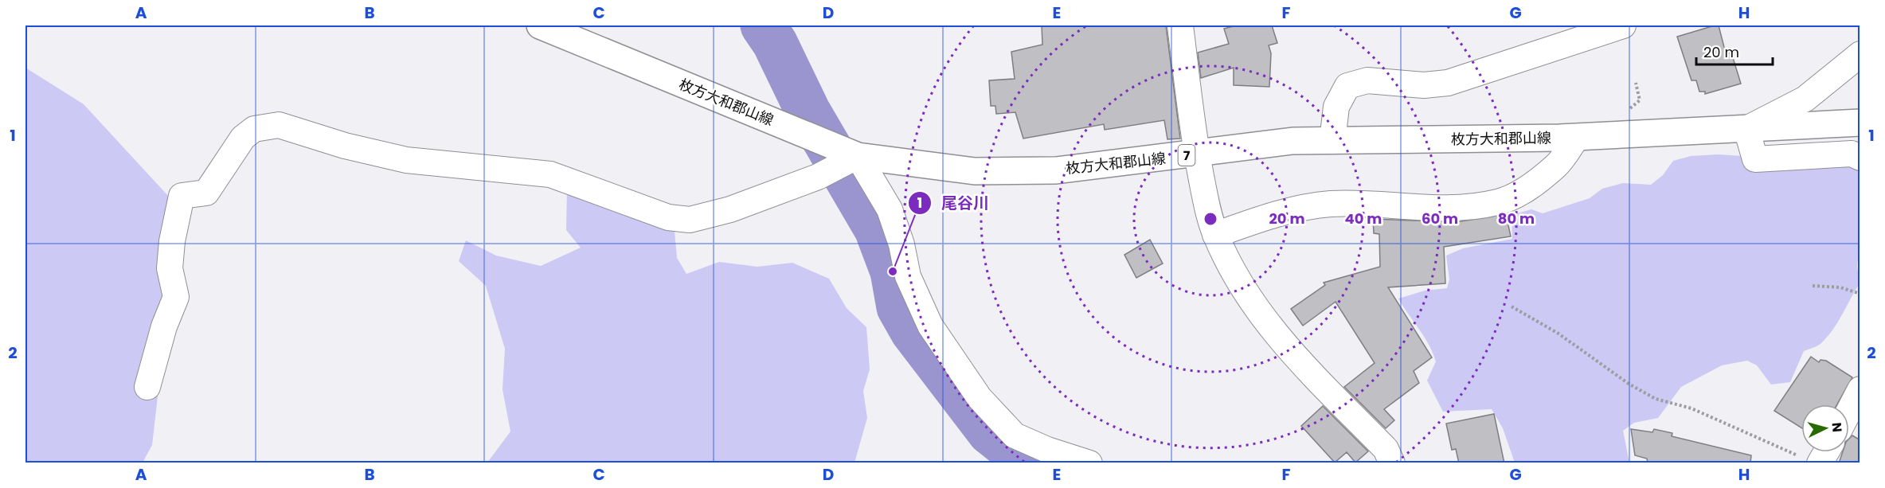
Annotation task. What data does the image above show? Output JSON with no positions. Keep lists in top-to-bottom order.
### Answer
{
  "streets": {
    "main road": ["枚方大和郡山線", "7"]
  },
  "places": ["尾谷川"],
  "scale_bar": "20 m",
  "north": "right",
  "grid": {
    "columns": [
      "A",
      "B",
      "C",
      "D",
      "E",
      "F",
      "G",
      "H"
    ],
    "rows": ["1", "2"]
  },
  "rings": [
    "20 m",
    "40 m",
    "60 m",
    "80 m"
  ]
}
